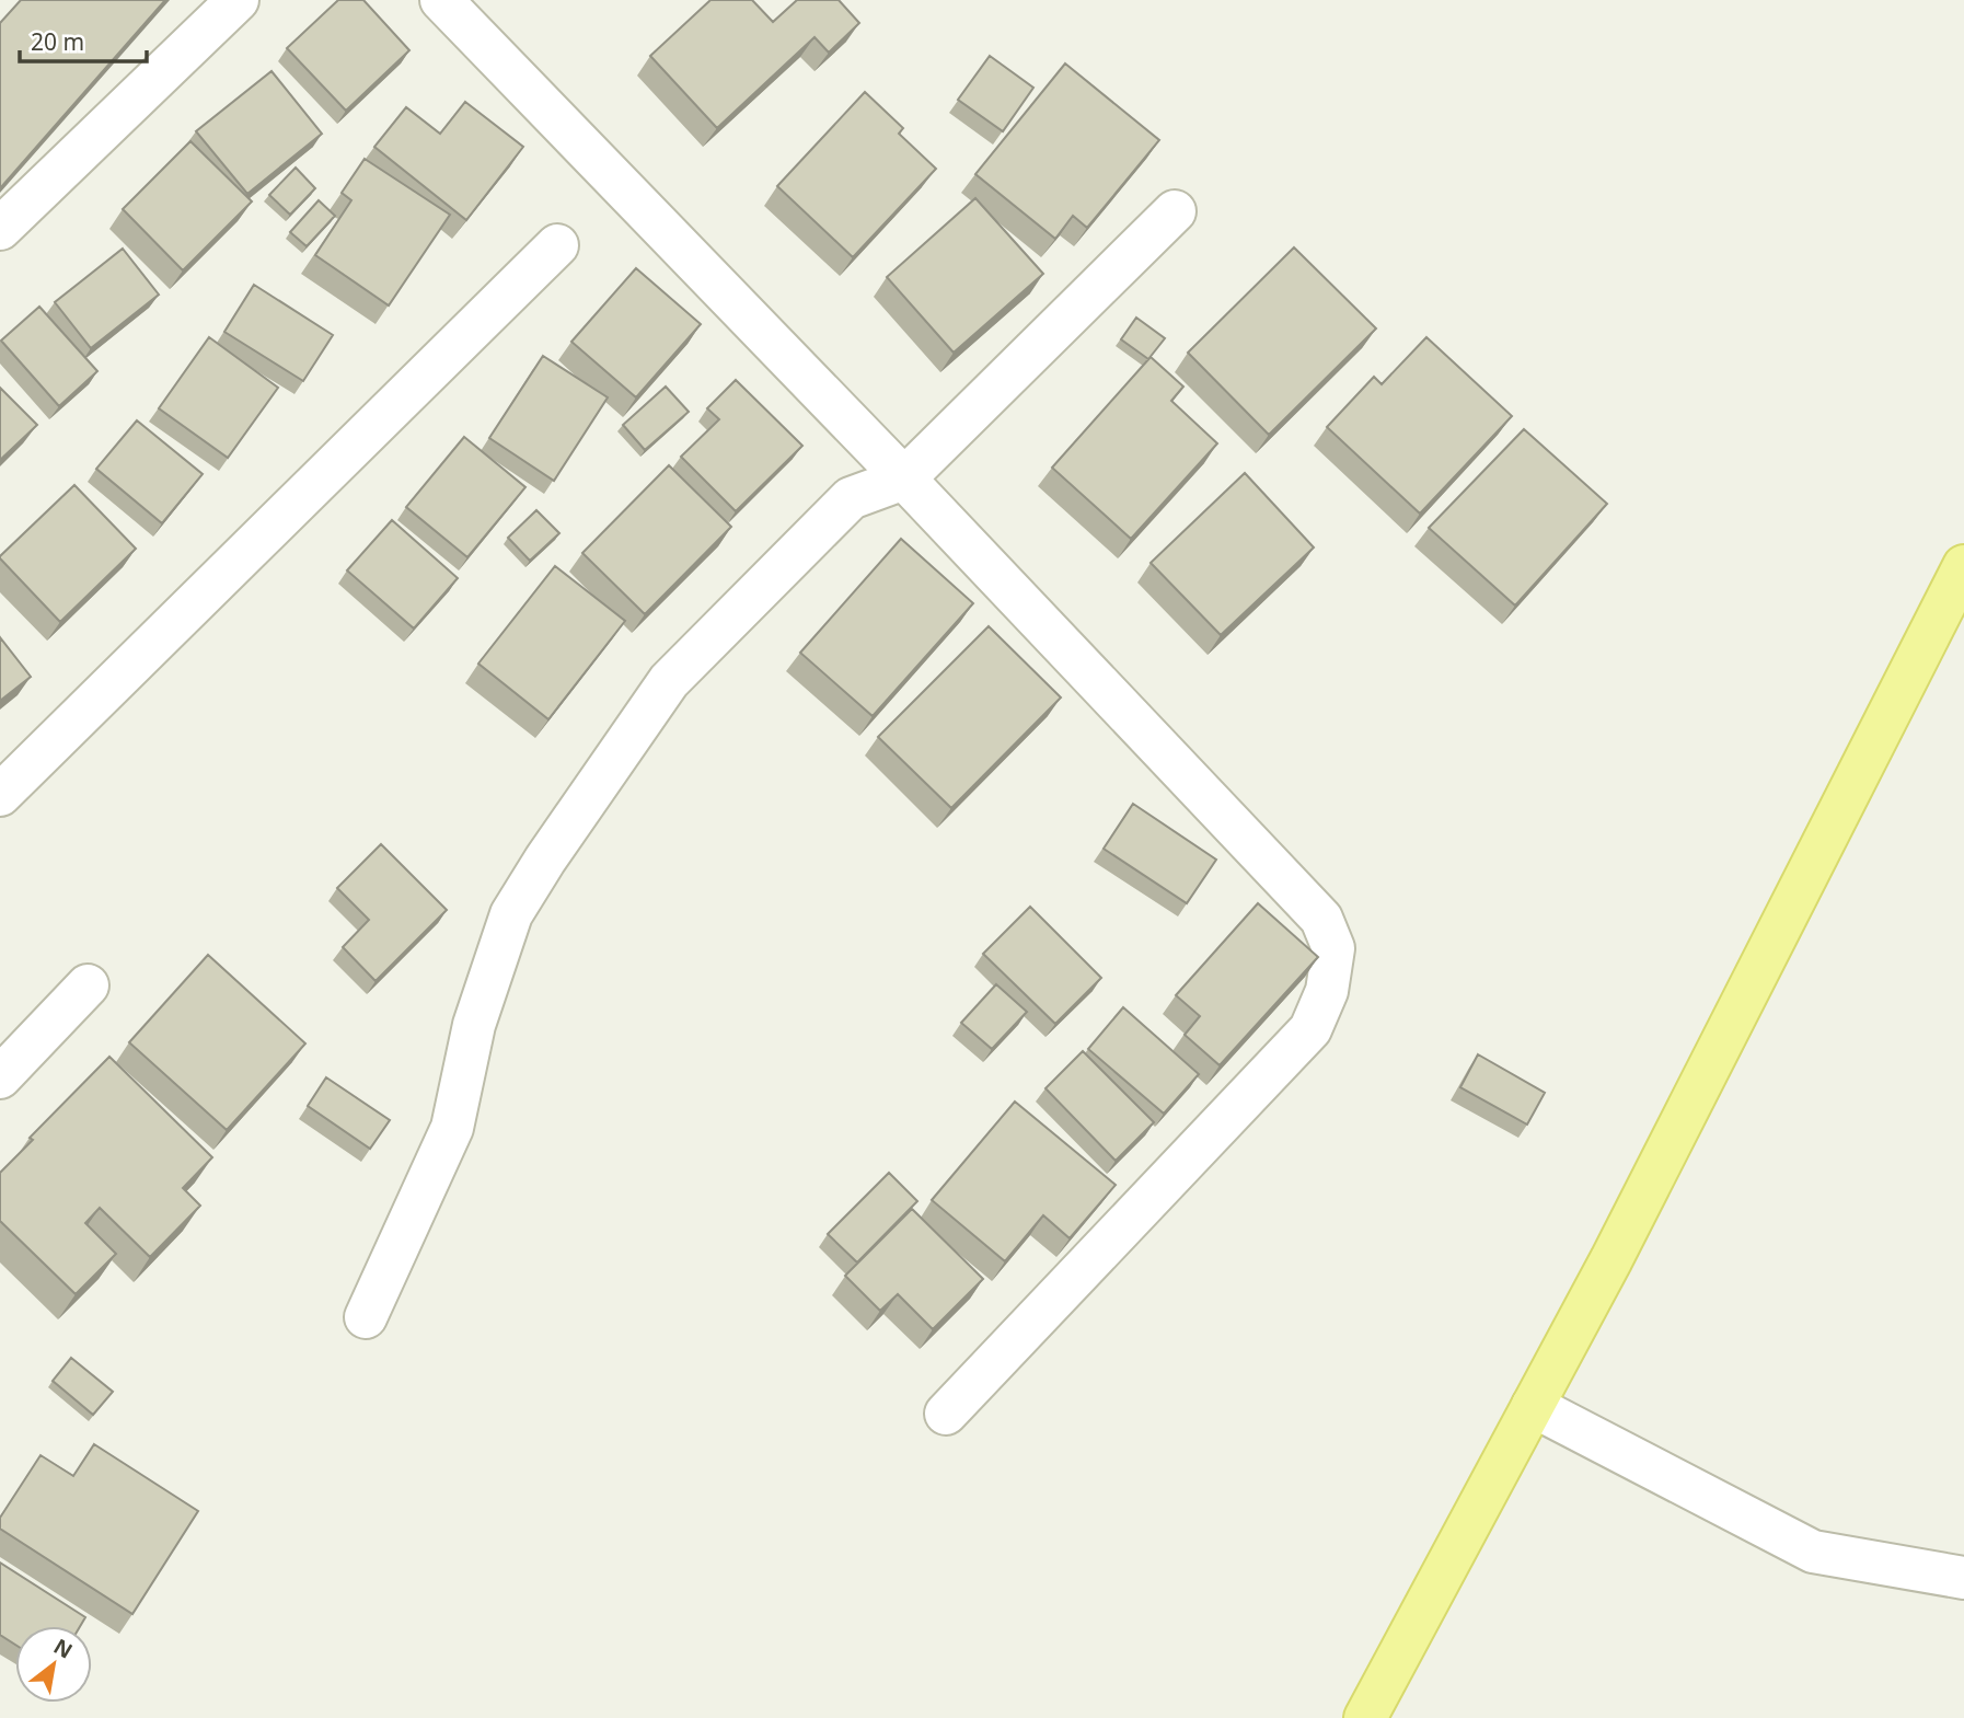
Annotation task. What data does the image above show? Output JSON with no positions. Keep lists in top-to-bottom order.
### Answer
{
  "scale_bar": "20 m",
  "north": "top right"
}
